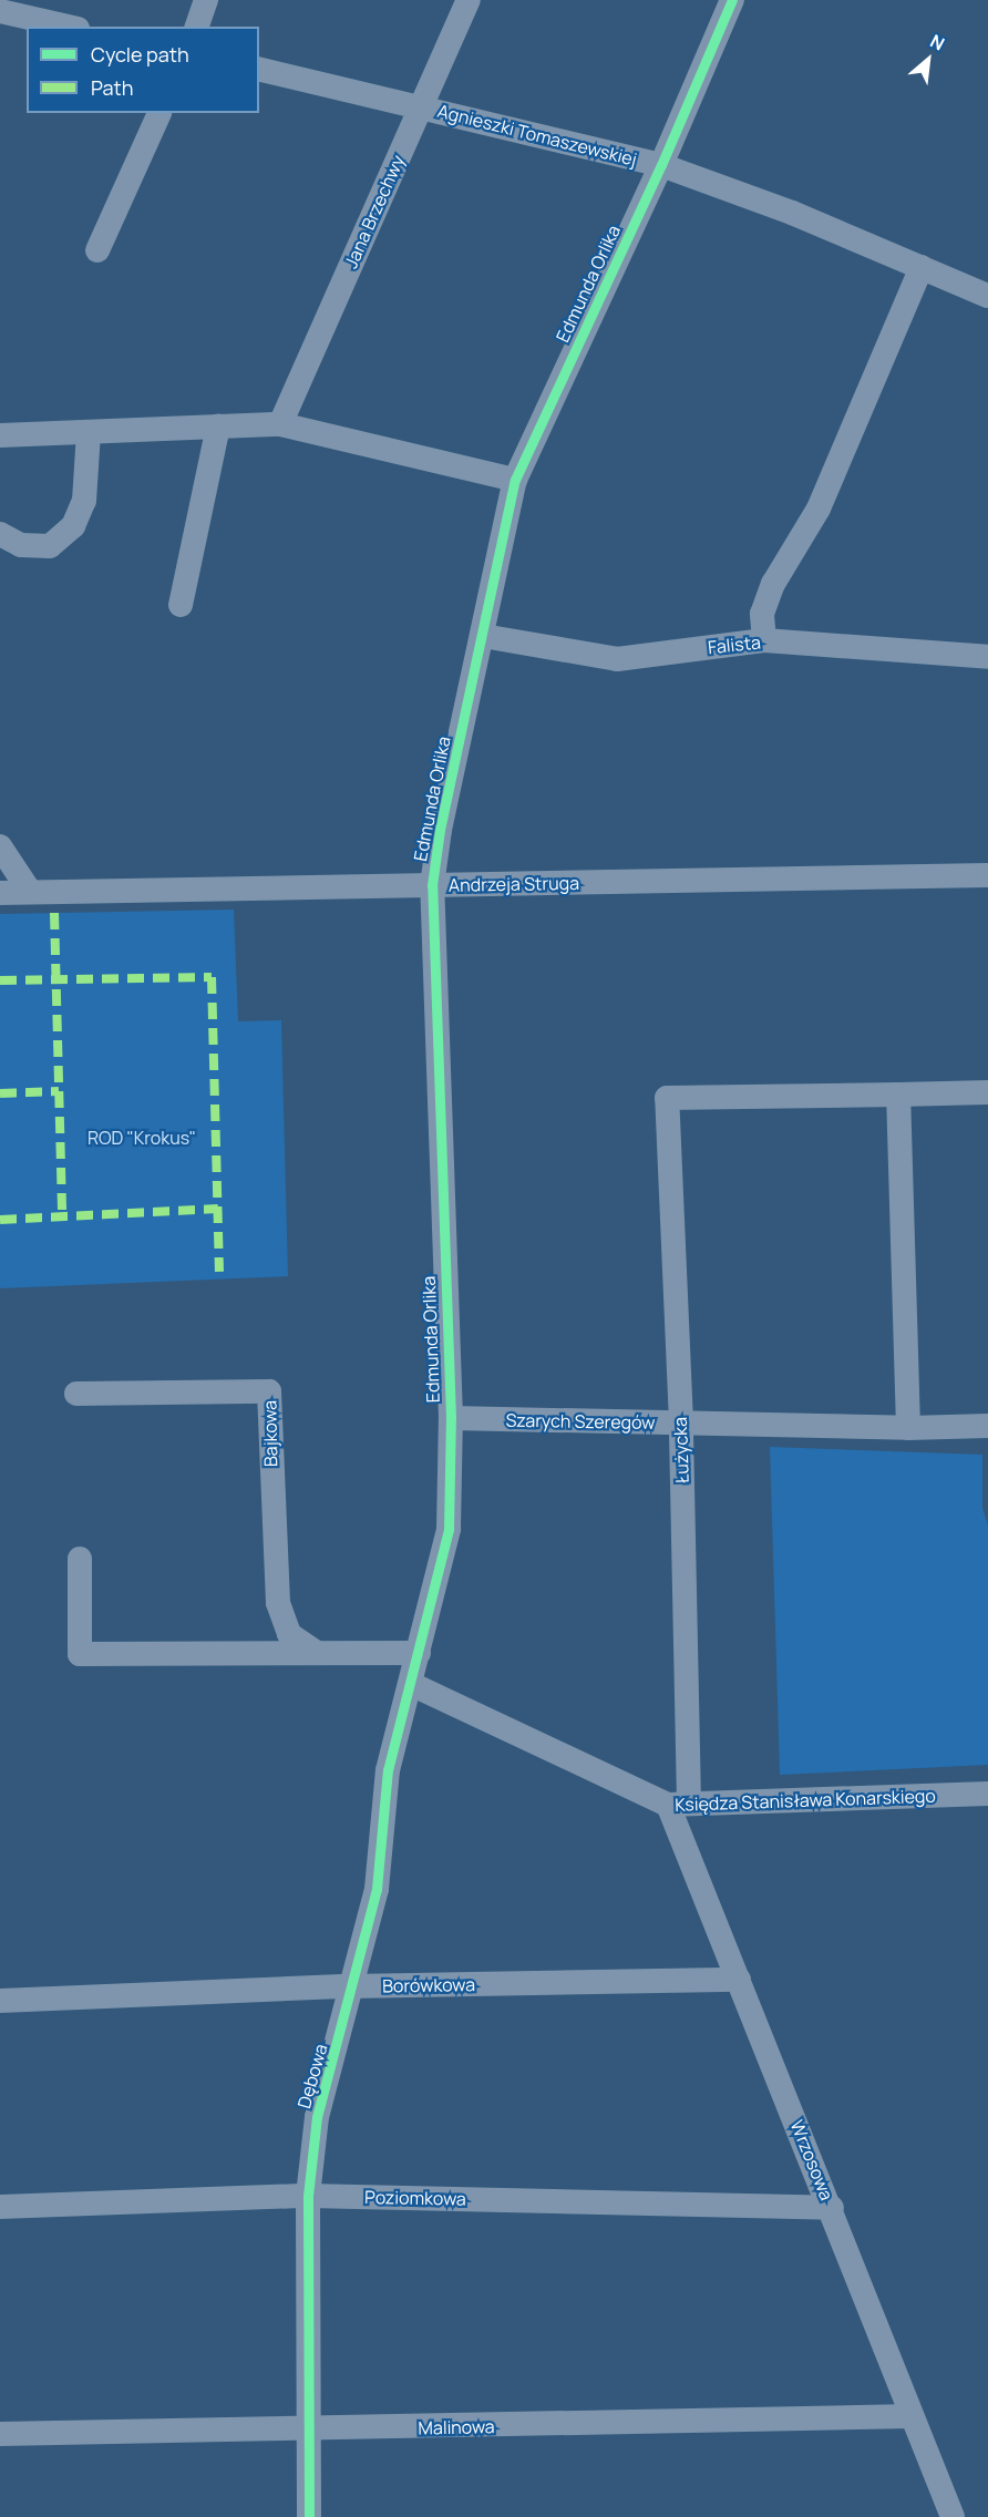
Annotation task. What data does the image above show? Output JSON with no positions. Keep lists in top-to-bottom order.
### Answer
{
  "streets": {
    "street": [
      "Agnieszki Tomaszewskiej",
      "Jana Brzechwy",
      "Edmunda Orlika",
      "Falista",
      "Andrzeja Struga",
      "Szarych Szeregów",
      "Bajkowa",
      "Łużycka",
      "Księdza Stanisława Konarskiego",
      "Borówkowa",
      "Dębowa",
      "Wrzosowa",
      "Poziomkowa",
      "Malinowa"
    ]
  },
  "crossings": [
    ["Agnieszki Tomaszewskiej", "Jana Brzechwy"],
    ["Agnieszki Tomaszewskiej", "Edmunda Orlika"],
    ["Edmunda Orlika", "Falista"],
    ["Edmunda Orlika", "Andrzeja Struga"],
    ["Edmunda Orlika", "Szarych Szeregów"],
    ["Edmunda Orlika", "Dębowa"],
    ["Szarych Szeregów", "Łużycka"],
    ["Łużycka", "Księdza Stanisława Konarskiego"],
    ["Łużycka", "Wrzosowa"],
    ["Księdza Stanisława Konarskiego", "Dębowa"],
    ["Księdza Stanisława Konarskiego", "Wrzosowa"],
    ["Borówkowa", "Dębowa"],
    ["Borówkowa", "Wrzosowa"],
    ["Dębowa", "Poziomkowa"],
    ["Dębowa", "Malinowa"],
    ["Wrzosowa", "Poziomkowa"],
    ["Wrzosowa", "Malinowa"]
  ],
  "parks": ["ROD \"Krokus\""],
  "legend": ["Cycle path", "Path"],
  "north": "top right"
}
